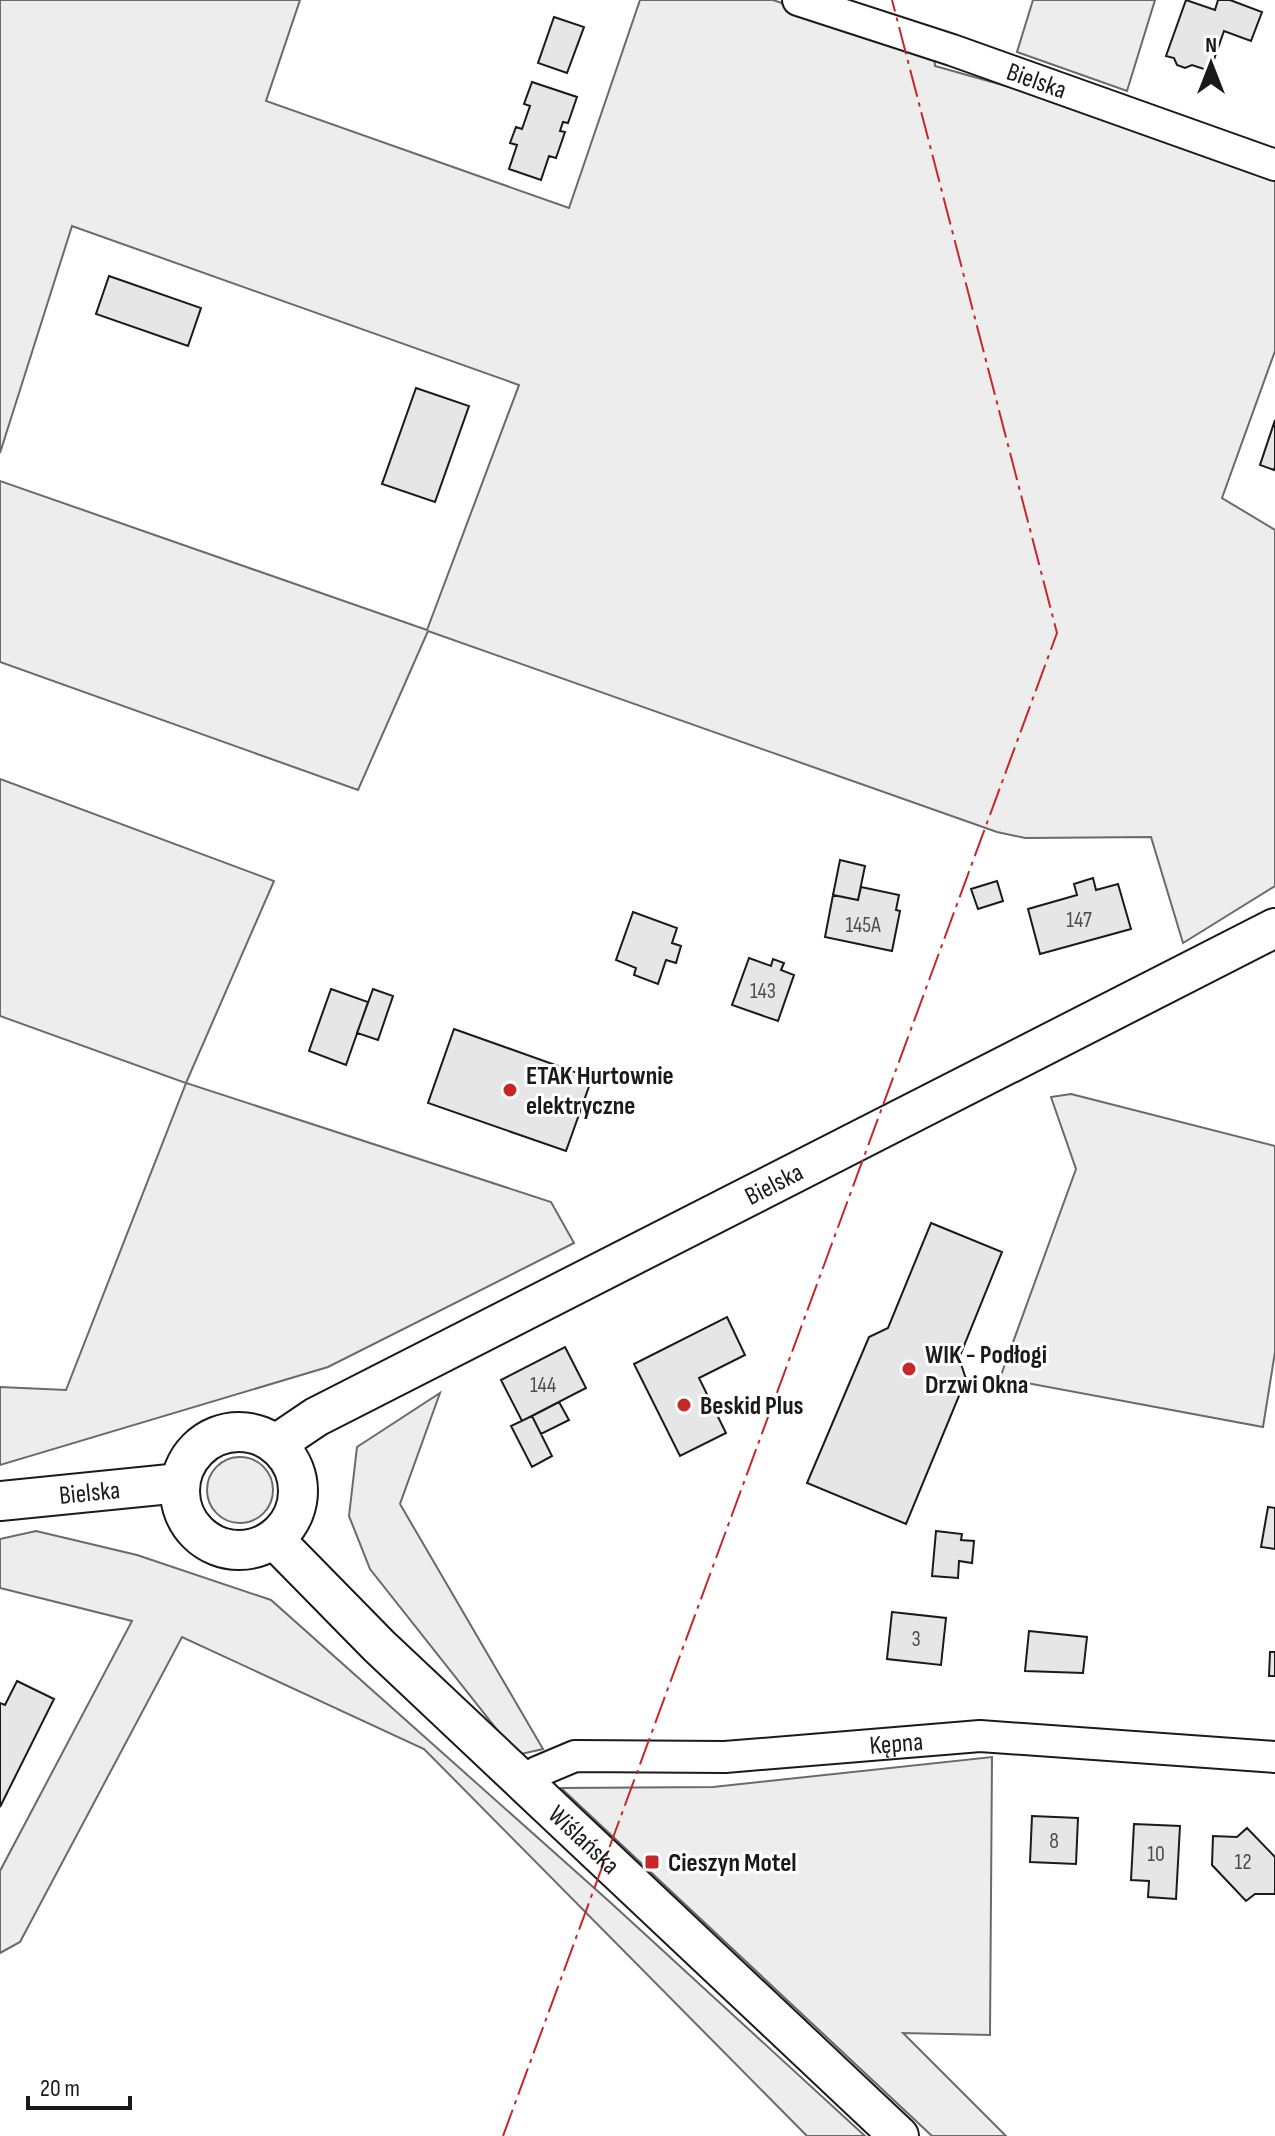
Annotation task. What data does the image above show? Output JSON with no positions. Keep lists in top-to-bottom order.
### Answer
{
  "streets": {
    "street": ["Bielska", "Kępna", "Wiślańska"]
  },
  "crossings": [
    ["Bielska", "Wiślańska"],
    ["Kępna", "Wiślańska"]
  ],
  "places": {
    "other": ["ETAK Hurtownie elektryczne", "WIK - Podłogi Drzwi Okna", "Beskid Plus"],
    "transit": ["Cieszyn Motel"]
  },
  "house_numbers": [
    "147",
    "145A",
    "143",
    "144",
    "3",
    "8",
    "10",
    "12"
  ],
  "scale_bar": "20 m",
  "north": "top"
}
